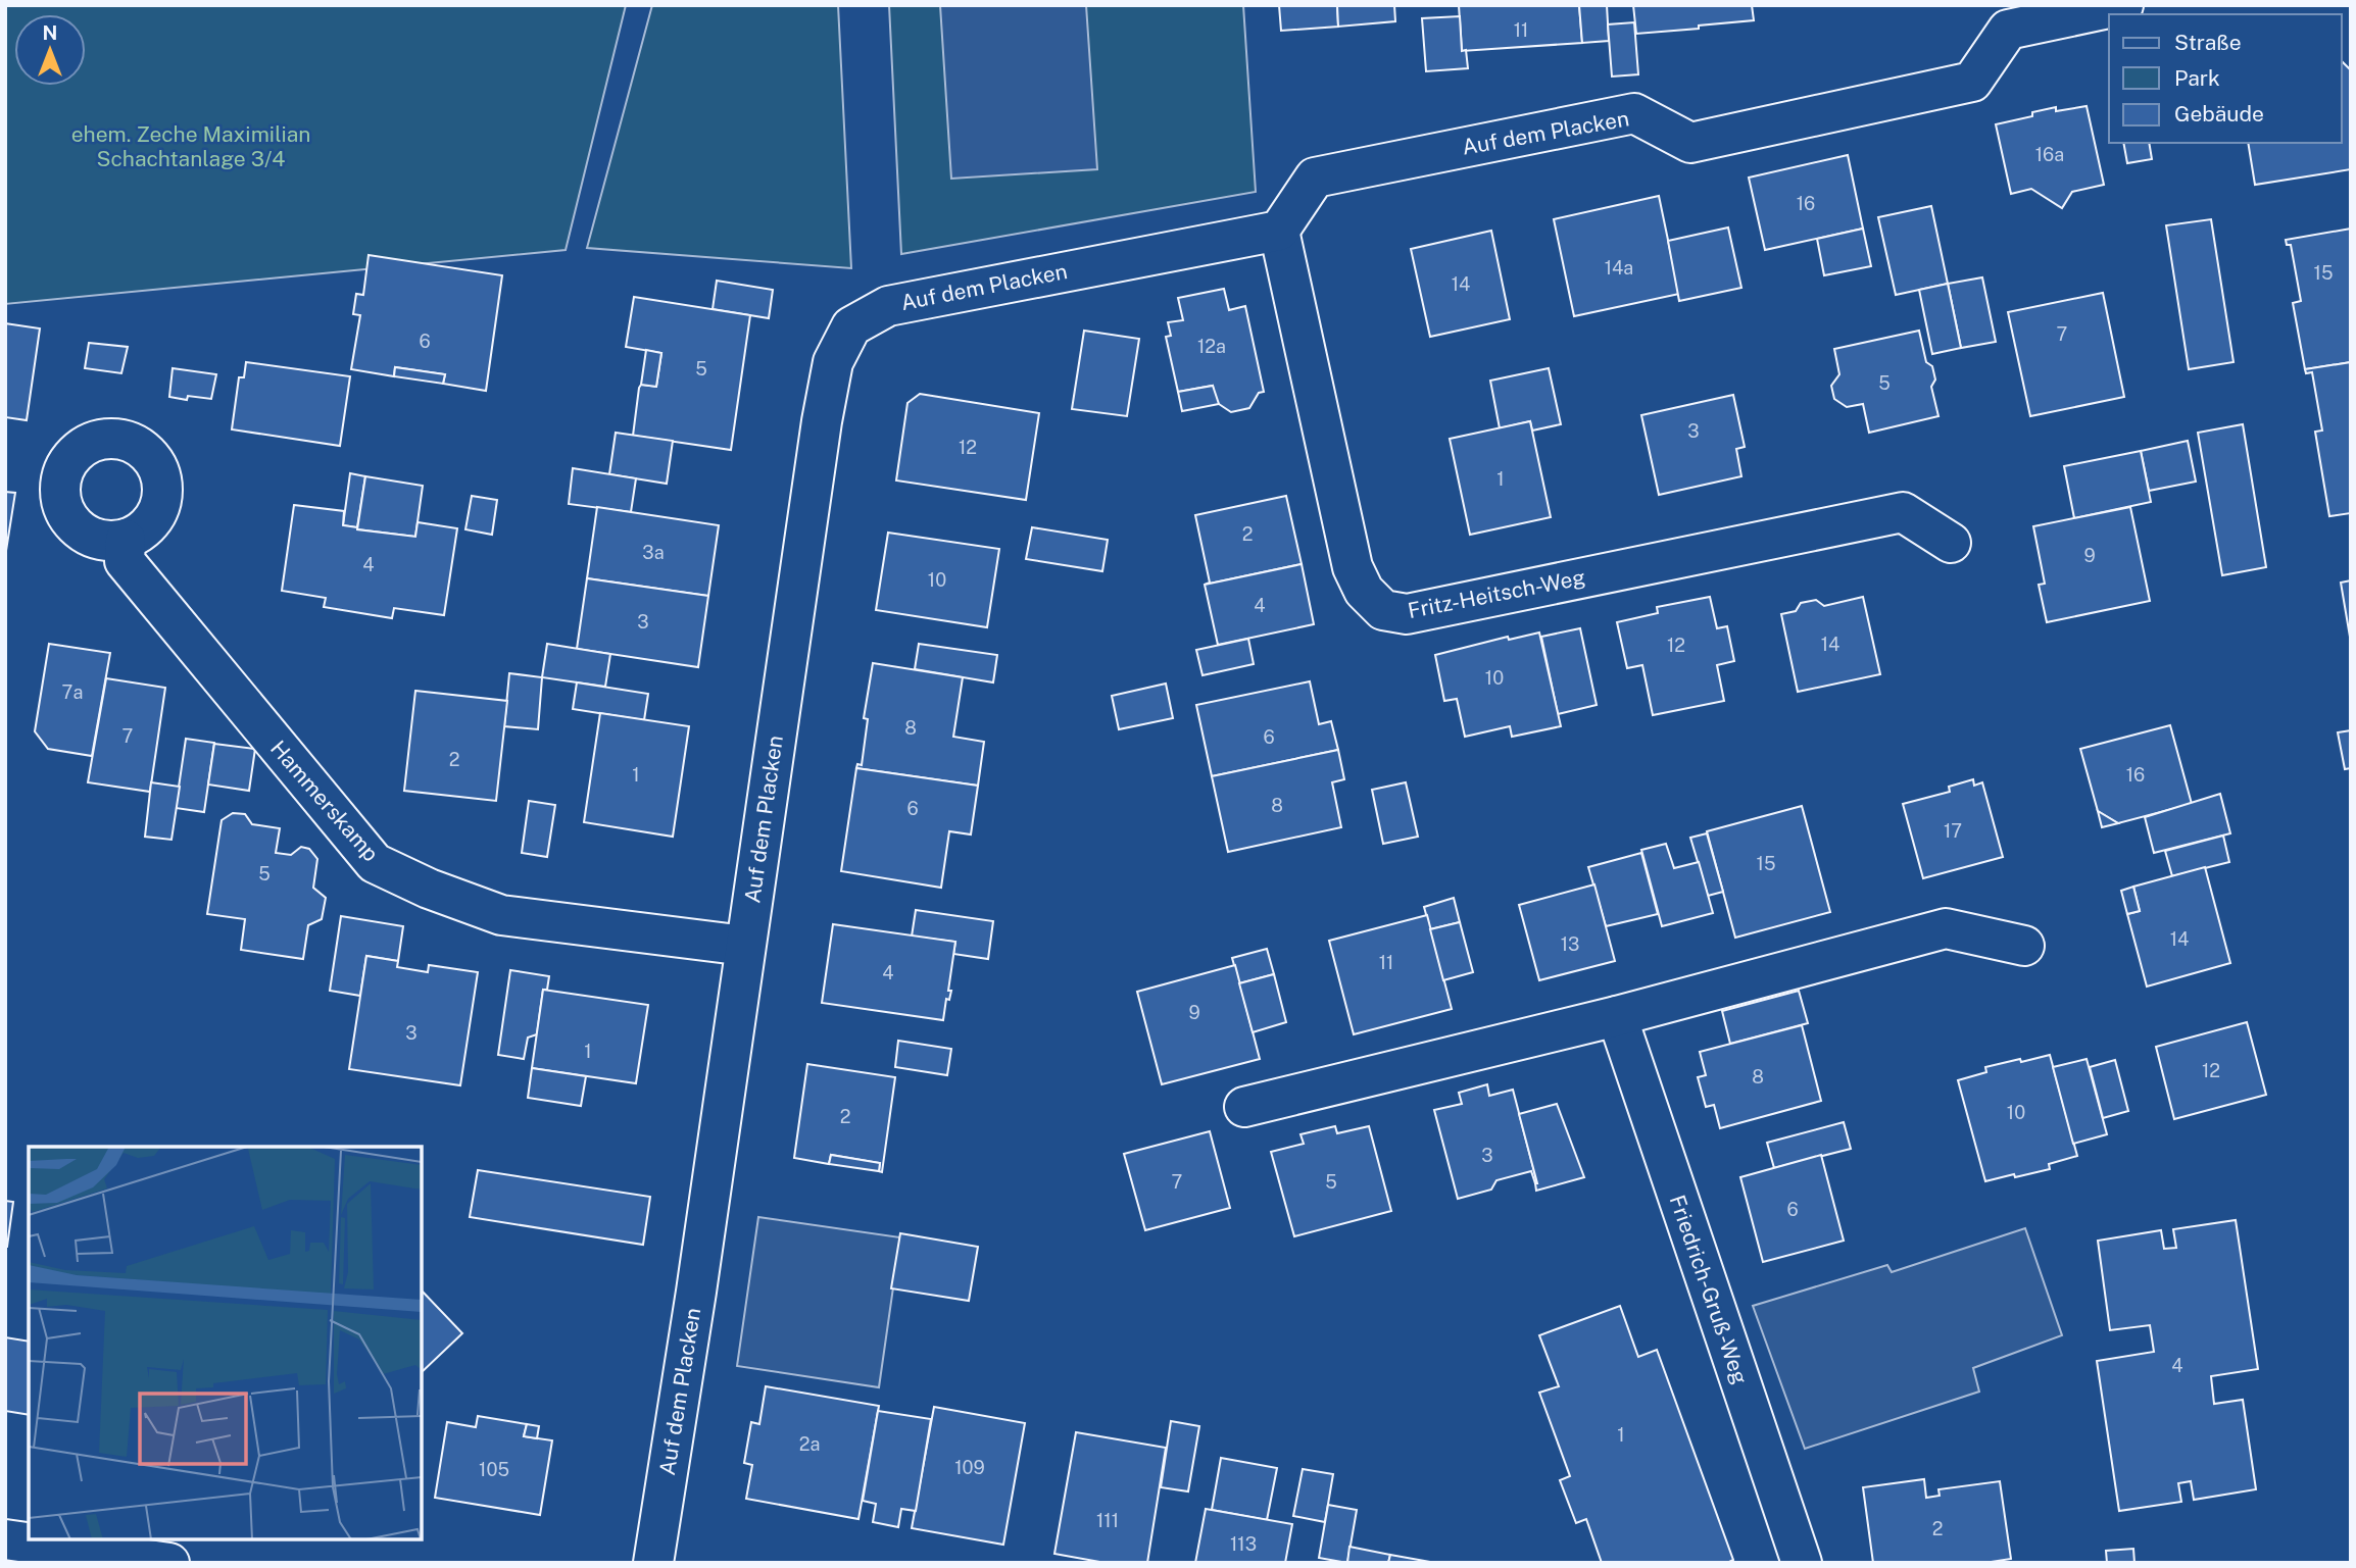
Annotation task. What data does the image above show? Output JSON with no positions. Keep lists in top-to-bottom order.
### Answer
{
  "streets": {
    "street": [
      "Auf dem Placken",
      "Fritz-Heitsch-Weg",
      "Hammerskamp",
      "Friedrich-Gruß-Weg"
    ]
  },
  "crossings": [
    ["Auf dem Placken", "Fritz-Heitsch-Weg"],
    ["Auf dem Placken", "Hammerskamp"]
  ],
  "parks": ["ehem. Zeche Maximilian Schachtanlage 3/4"],
  "house_numbers": [
    "11",
    "16a",
    "16",
    "14a",
    "15",
    "14",
    "7",
    "6",
    "12a",
    "5",
    "5",
    "3",
    "12",
    "1",
    "2",
    "3a",
    "9",
    "4",
    "10",
    "4",
    "3",
    "14",
    "12",
    "10",
    "7a",
    "8",
    "7",
    "6",
    "2",
    "1",
    "16",
    "8",
    "6",
    "17",
    "15",
    "5",
    "14",
    "13",
    "11",
    "4",
    "9",
    "3",
    "1",
    "12",
    "8",
    "10",
    "2",
    "3",
    "7",
    "5",
    "6",
    "4",
    "1",
    "2a",
    "109",
    "105",
    "111",
    "2",
    "113"
  ],
  "legend": ["Straße", "Park", "Gebäude"],
  "north": "top"
}
